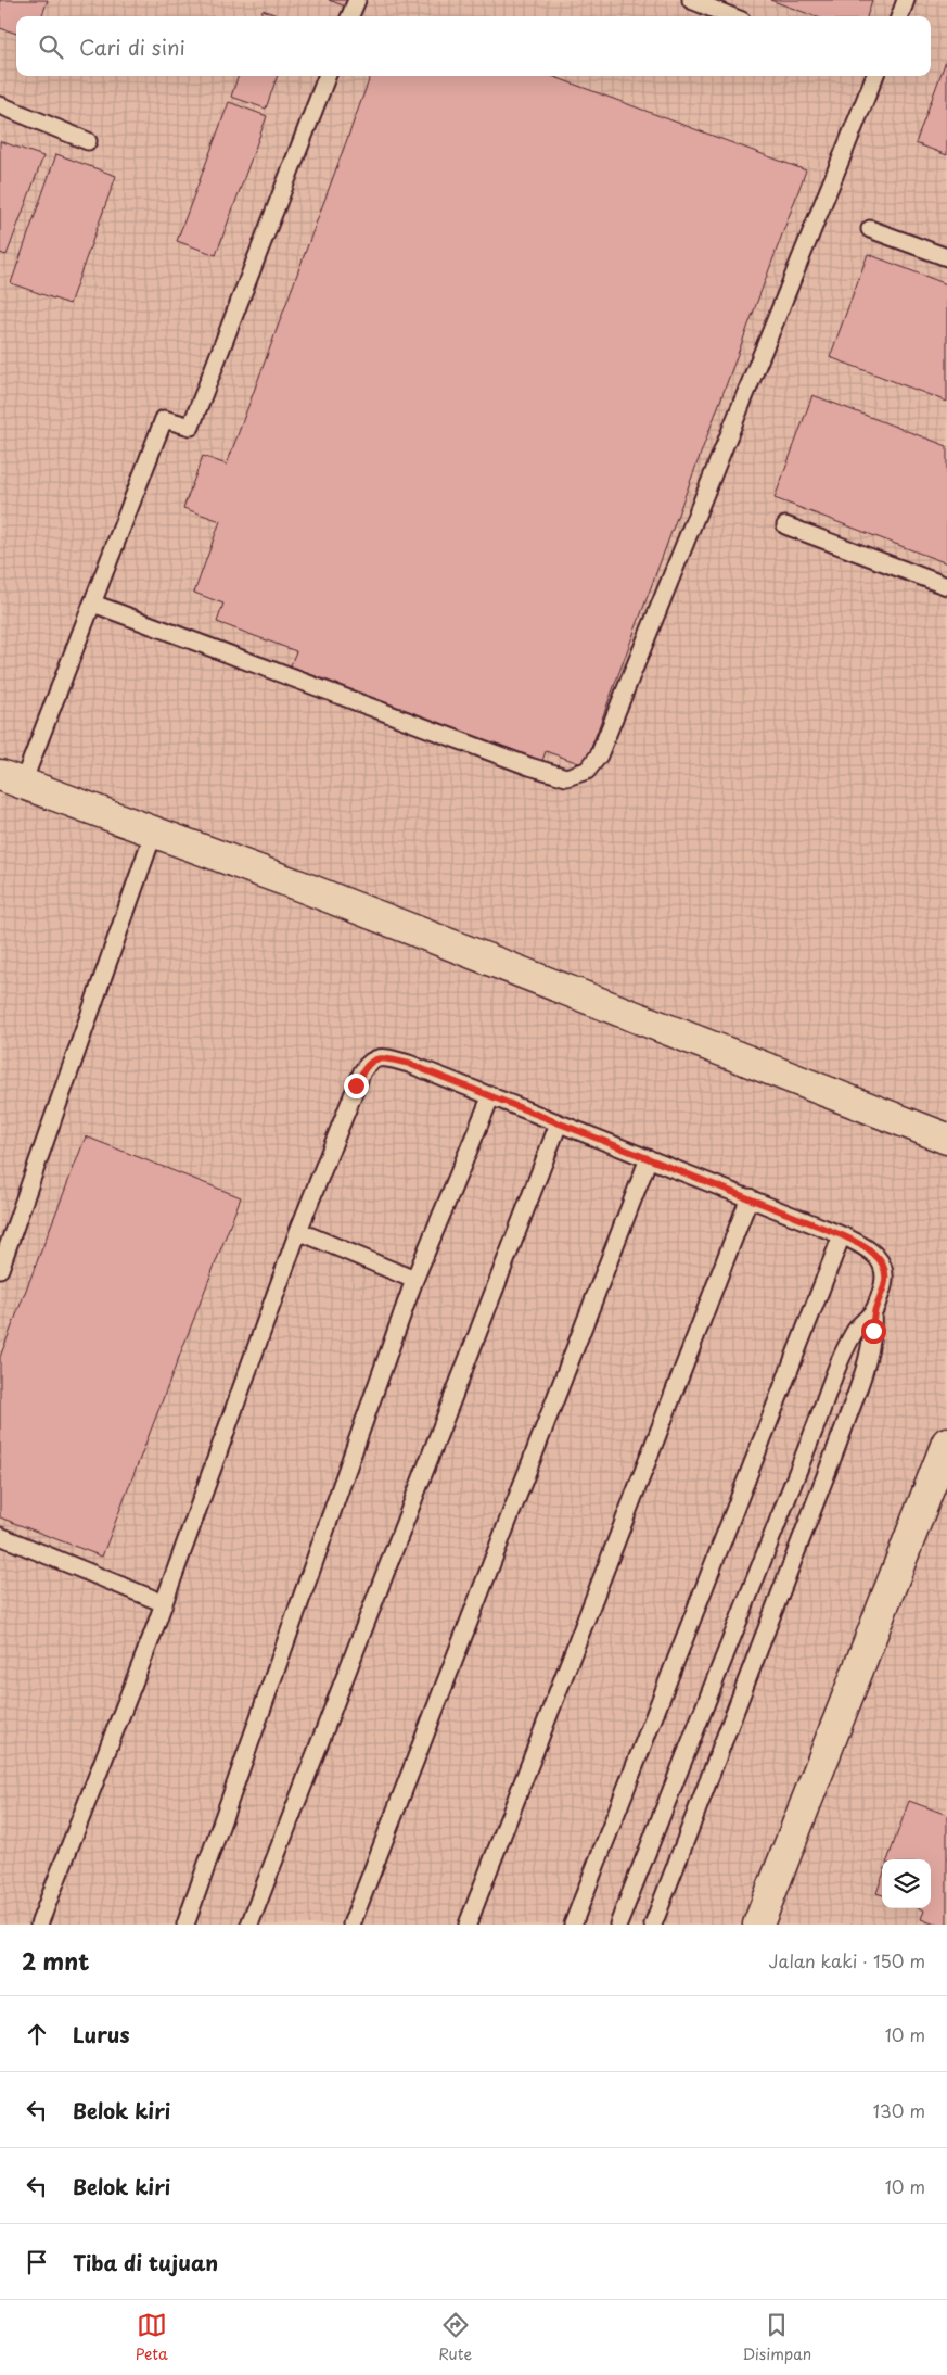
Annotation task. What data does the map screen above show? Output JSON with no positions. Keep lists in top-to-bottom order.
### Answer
{
  "page": {
    "search": "Cari di sini",
    "heading": ["2 mnt", "Jalan kaki · 150 m"],
    "list": [
      ["Lurus", "10 m"],
      ["Belok kiri", "130 m"],
      ["Belok kiri", "10 m"],
      "Tiba di tujuan"
    ],
    "nav": ["Peta", "Rute", "Disimpan"]
  }
}
